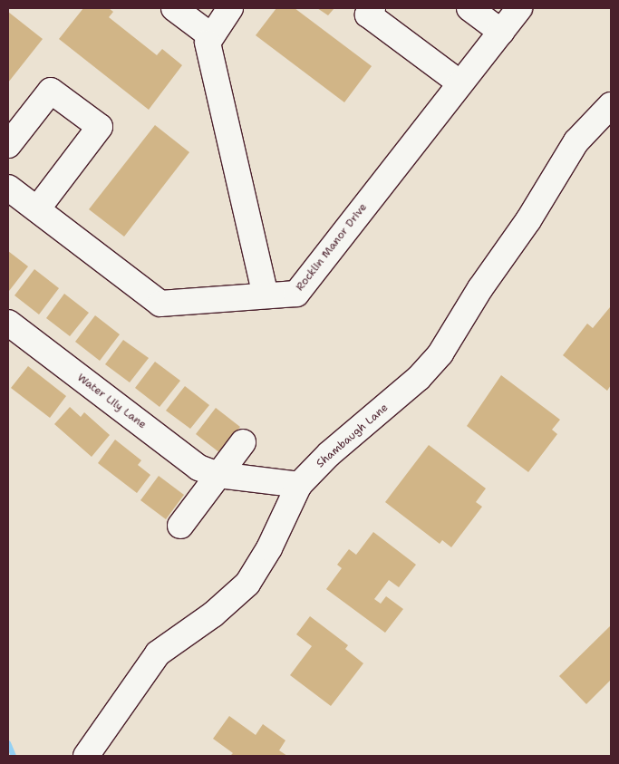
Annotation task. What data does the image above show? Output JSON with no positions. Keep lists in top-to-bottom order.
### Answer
{
  "streets": {
    "street": ["Rocklin Manor Drive", "Water Lily Lane", "Shambaugh Lane"]
  },
  "crossings": [
    ["Water Lily Lane", "Shambaugh Lane"]
  ]
}
